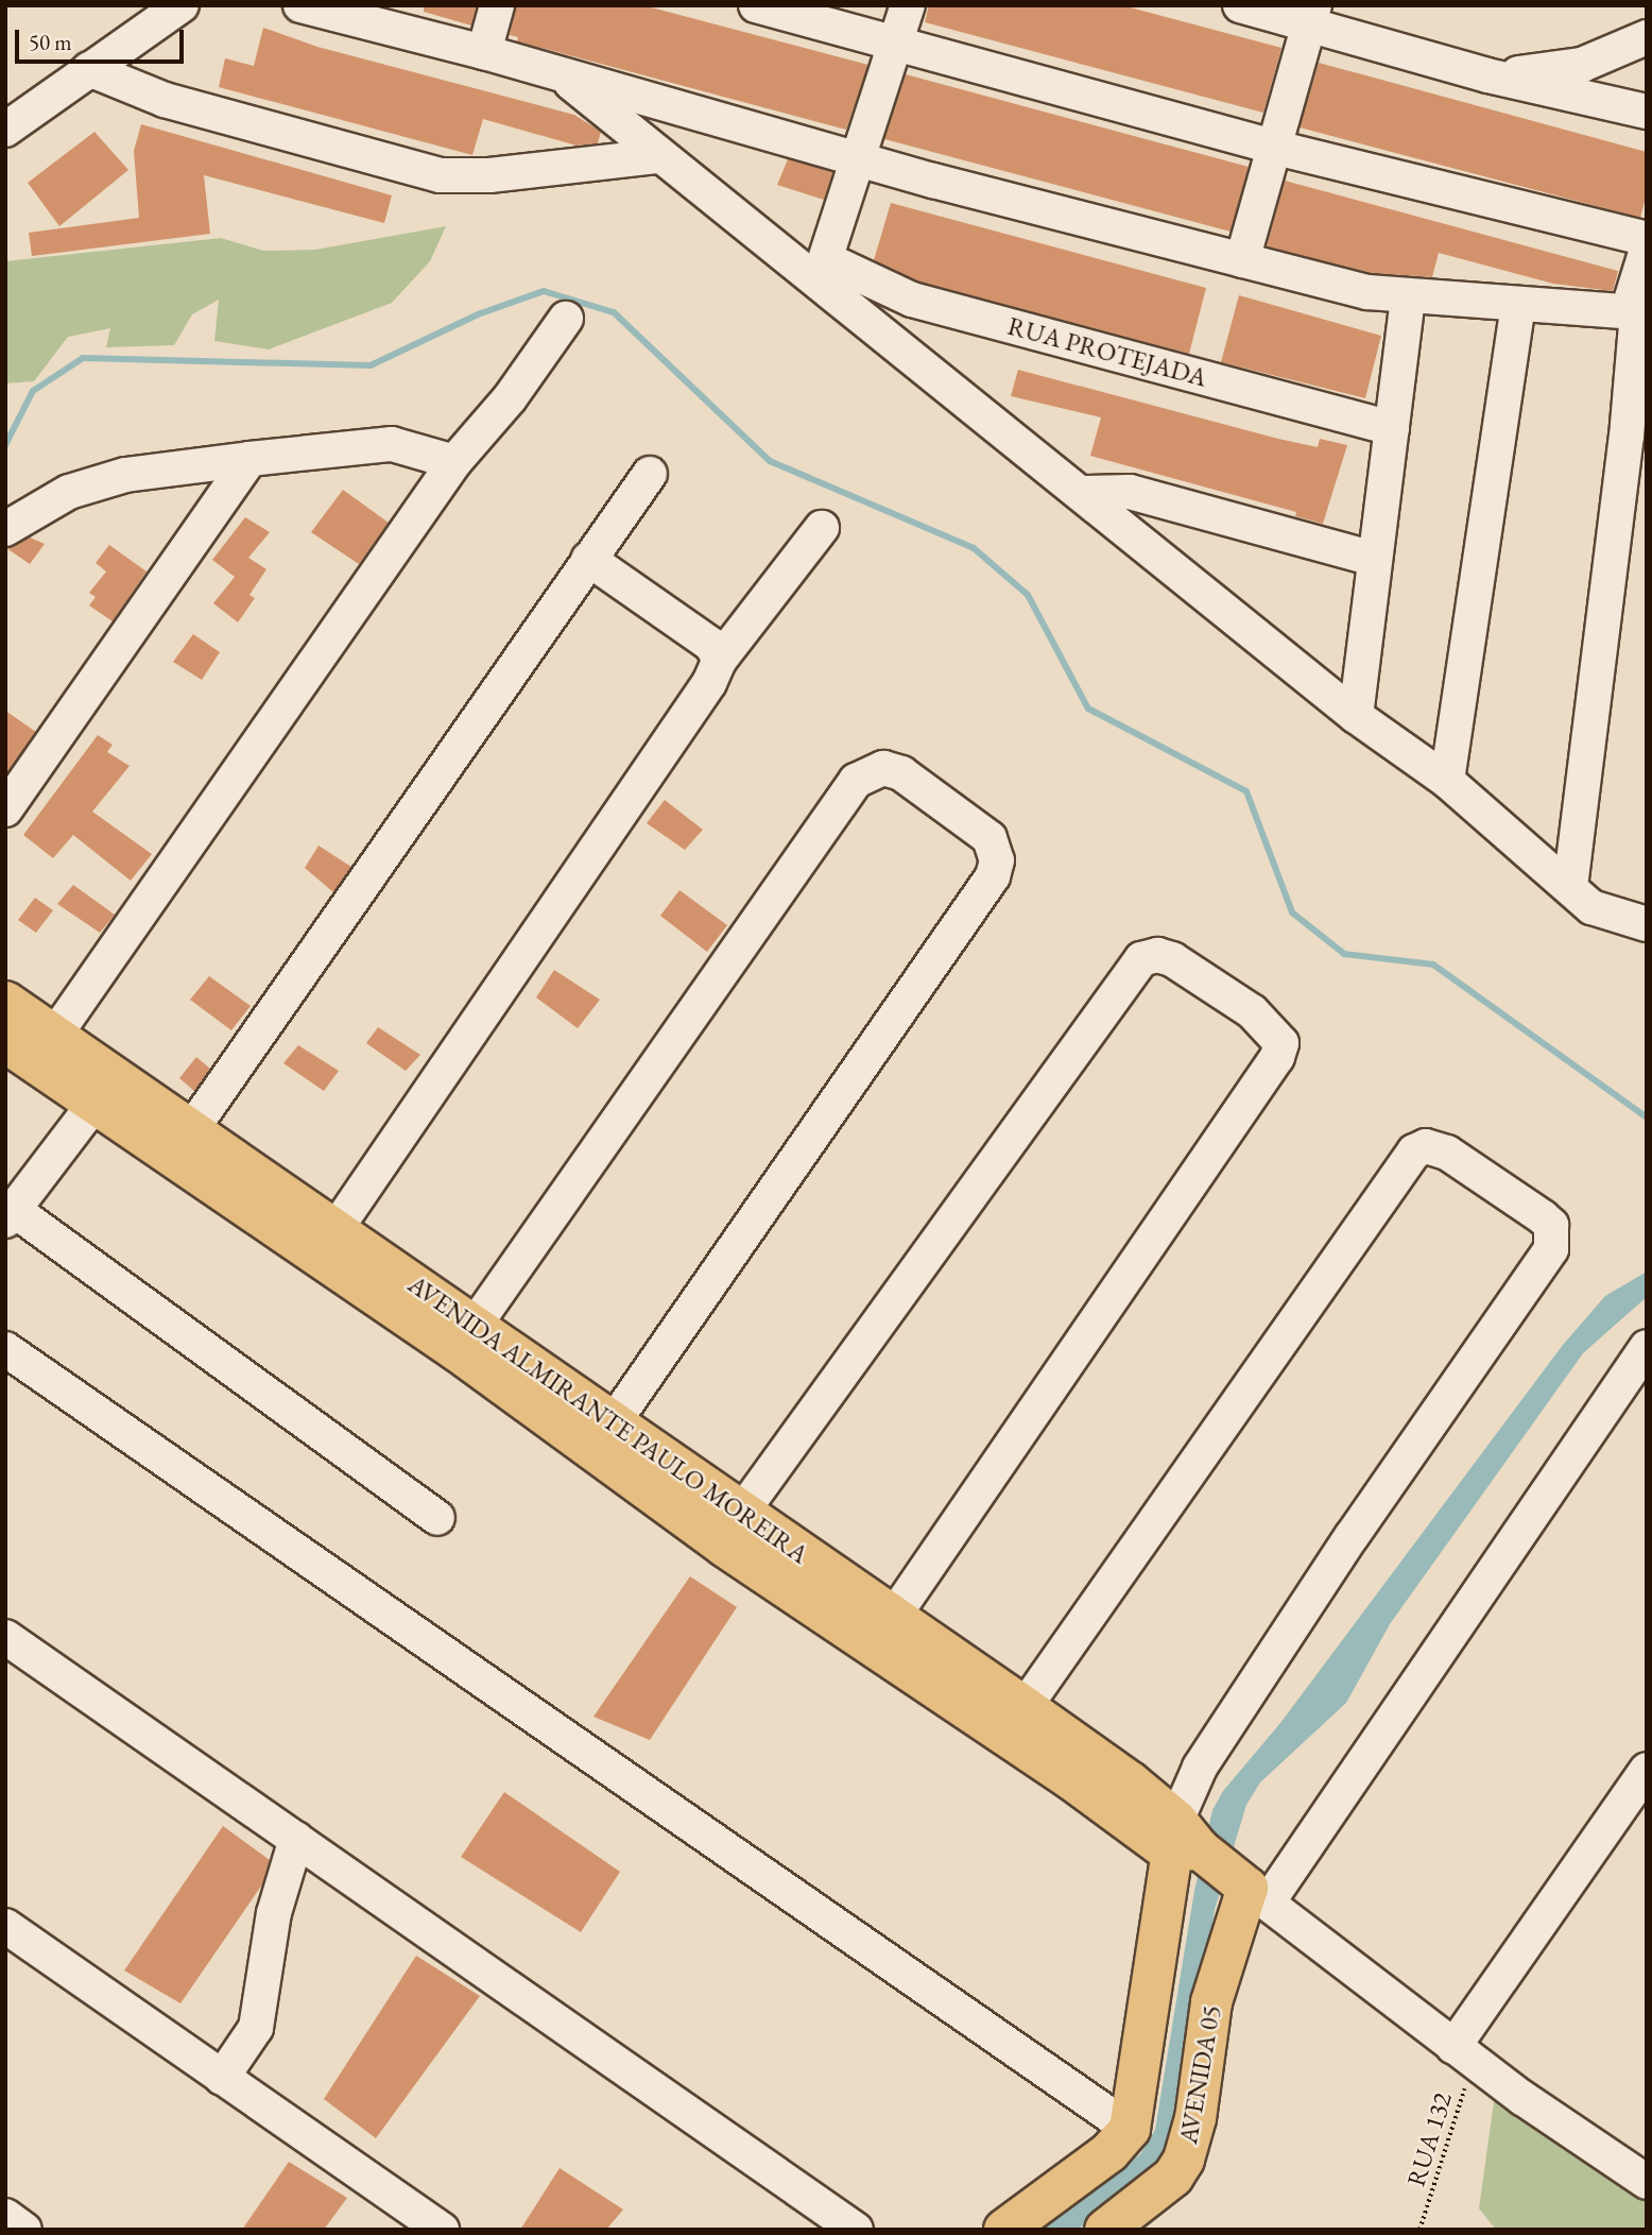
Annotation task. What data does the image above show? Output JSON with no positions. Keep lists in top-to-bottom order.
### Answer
{
  "streets": {
    "main road": ["AVENIDA ALMIRANTE PAULO MOREIRA", "AVENIDA 05"],
    "street": ["RUA PROTEJADA"],
    "path": ["RUA 132"]
  },
  "crossings": [
    ["AVENIDA ALMIRANTE PAULO MOREIRA", "AVENIDA 05"],
    ["AVENIDA ALMIRANTE PAULO MOREIRA", "RUA 132"]
  ],
  "scale_bar": "50 m"
}
